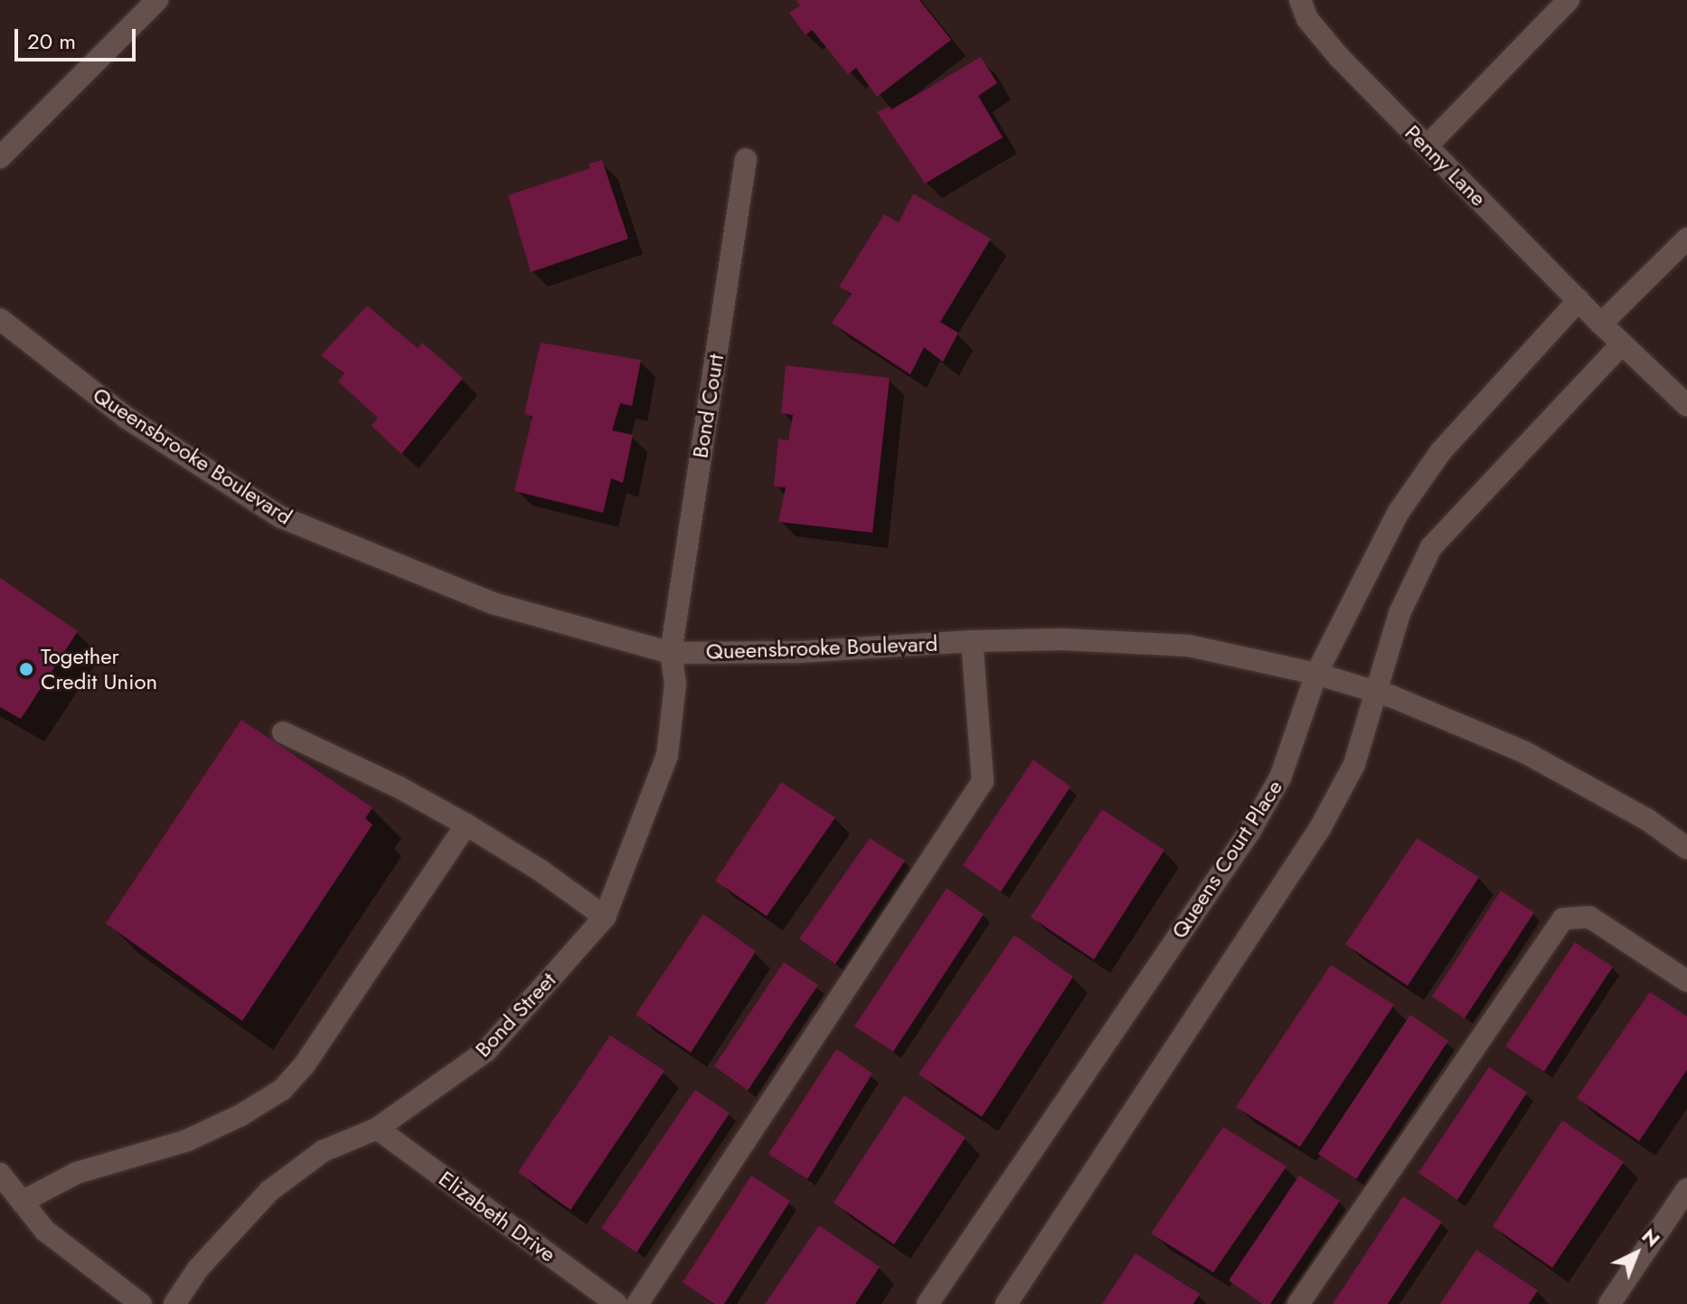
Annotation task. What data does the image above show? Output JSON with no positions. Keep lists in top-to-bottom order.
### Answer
{
  "streets": {
    "street": [
      "Penny Lane",
      "Bond Court",
      "Queensbrooke Boulevard",
      "Queens Court Place",
      "Bond Street",
      "Elizabeth Drive"
    ]
  },
  "crossings": [
    ["Penny Lane", "Queens Court Place"],
    ["Bond Court", "Queensbrooke Boulevard"],
    ["Bond Court", "Bond Street"],
    ["Queensbrooke Boulevard", "Queens Court Place"],
    ["Queensbrooke Boulevard", "Bond Street"],
    ["Bond Street", "Elizabeth Drive"]
  ],
  "places": ["Together Credit Union"],
  "scale_bar": "20 m",
  "north": "top right"
}
